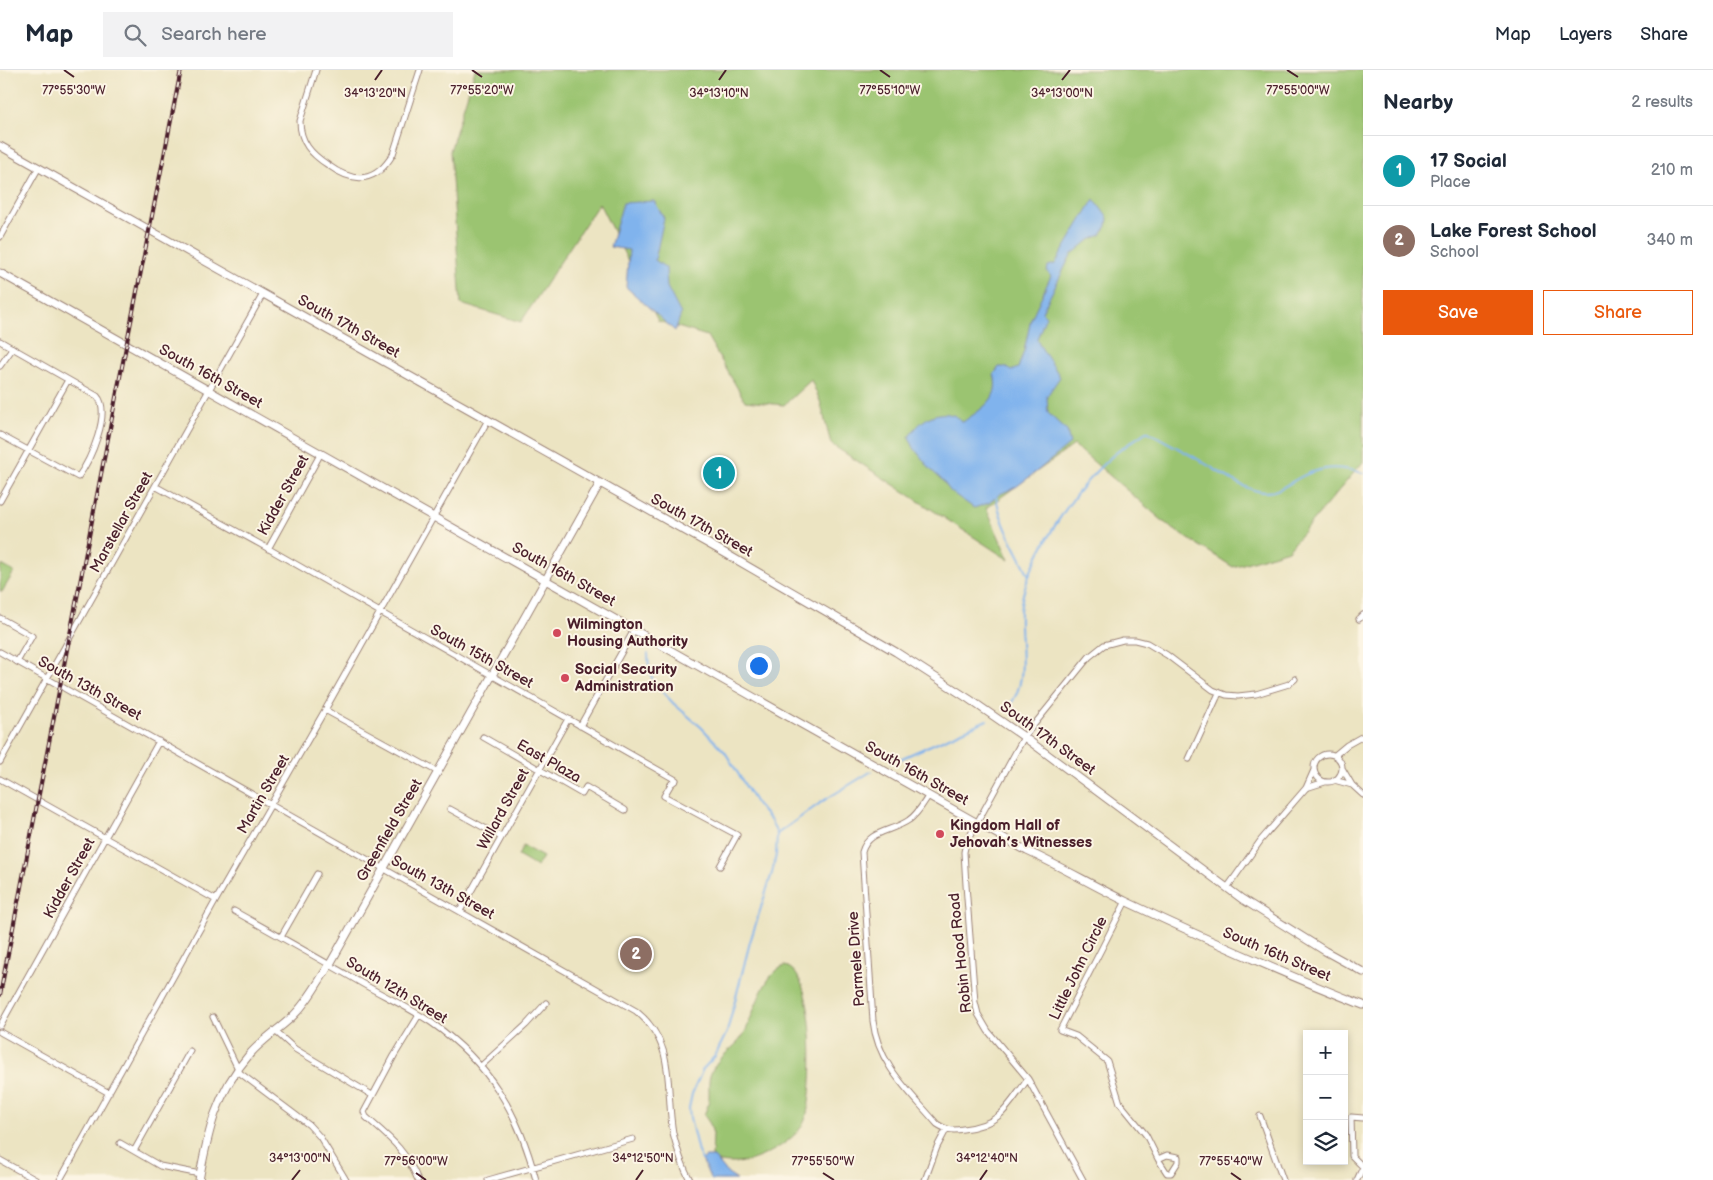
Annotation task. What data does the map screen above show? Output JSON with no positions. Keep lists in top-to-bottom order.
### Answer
{
  "streets": {
    "main road": ["South 17th Street", "South 16th Street", "Greenfield Street"],
    "street": [
      "Kidder Street",
      "Marstellar Street",
      "South 15th Street",
      "South 13th Street",
      "East Plaza",
      "Martin Street",
      "Willard Street",
      "Robin Hood Road",
      "Parmele Drive",
      "Little John Circle",
      "South 12th Street"
    ]
  },
  "crossings": [
    ["South 17th Street", "Marstellar Street"],
    ["South 17th Street", "Martin Street"],
    ["South 17th Street", "Greenfield Street"],
    ["South 17th Street", "Robin Hood Road"],
    ["South 16th Street", "Kidder Street"],
    ["South 16th Street", "Marstellar Street"],
    ["South 16th Street", "Martin Street"],
    ["South 16th Street", "Greenfield Street"],
    ["South 16th Street", "Robin Hood Road"],
    ["South 16th Street", "Parmele Drive"],
    ["South 16th Street", "Little John Circle"],
    ["Kidder Street", "South 15th Street"],
    ["Kidder Street", "South 13th Street"],
    ["Marstellar Street", "South 15th Street"],
    ["Marstellar Street", "South 13th Street"],
    ["South 15th Street", "Martin Street"],
    ["South 15th Street", "Willard Street"],
    ["South 15th Street", "Greenfield Street"],
    ["South 13th Street", "Martin Street"],
    ["South 13th Street", "Willard Street"],
    ["South 13th Street", "Greenfield Street"],
    ["East Plaza", "Willard Street"],
    ["Greenfield Street", "South 12th Street"]
  ],
  "places": ["Wilmington Housing Authority", "Social Security Administration", "Kingdom Hall of Jehovah’s Witnesses"],
  "page": {
    "header": "Map",
    "search": "Search here",
    "nav": ["Map", "Layers", "Share"],
    "heading": ["Nearby", "2 results"],
    "list": [
      {
        "mark": "1",
        "name": "17 Social",
        "note": "Place",
        "value": "210 m"
      },
      {
        "mark": "2",
        "name": "Lake Forest School",
        "note": "School",
        "value": "340 m"
      }
    ],
    "buttons": ["Save", "Share"],
    "pins": ["1", "2"],
    "map_buttons": ["+", "−"]
  },
  "coordinates": [
    "77°55'30\"W",
    "77°55'20\"W",
    "77°55'10\"W",
    "77°55'00\"W",
    "34°13'20\"N",
    "34°13'10\"N",
    "34°13'00\"N",
    "34°12'50\"N",
    "34°12'40\"N",
    "77°56'00\"W",
    "77°55'50\"W",
    "77°55'40\"W"
  ]
}
